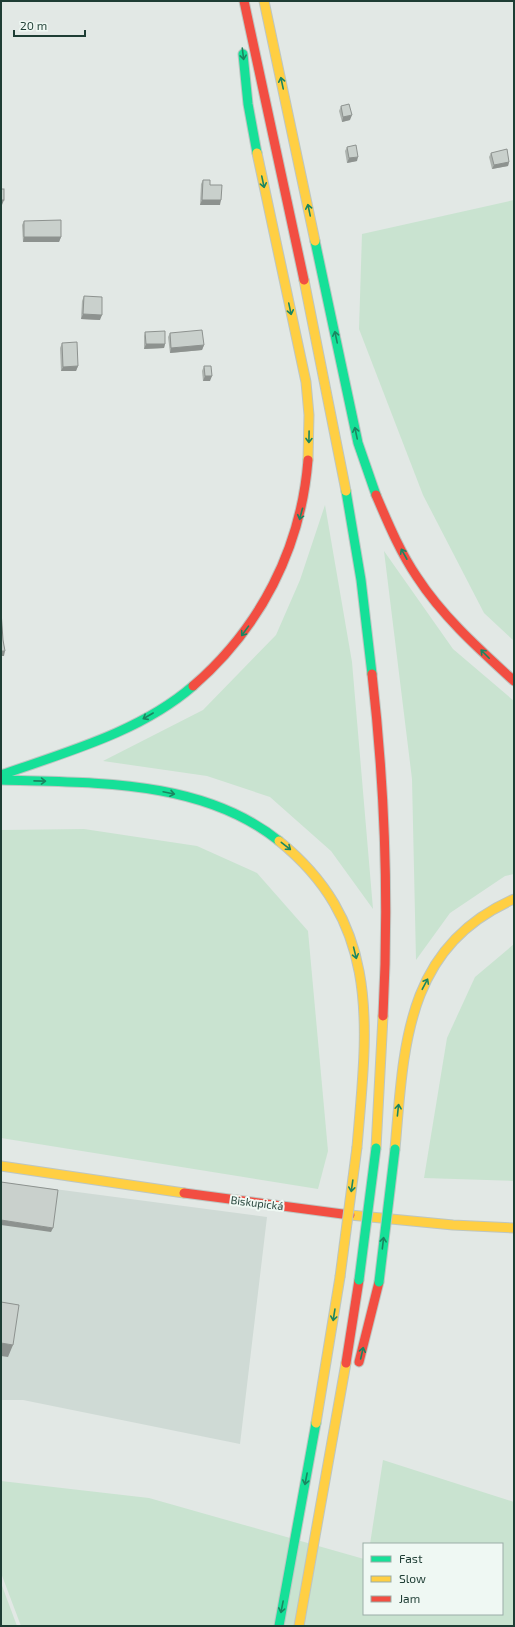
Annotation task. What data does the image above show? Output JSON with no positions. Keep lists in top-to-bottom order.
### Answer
{
  "streets": {
    "main road": ["Biskupická"]
  },
  "legend": ["Fast", "Slow", "Jam"],
  "scale_bar": "20 m"
}
